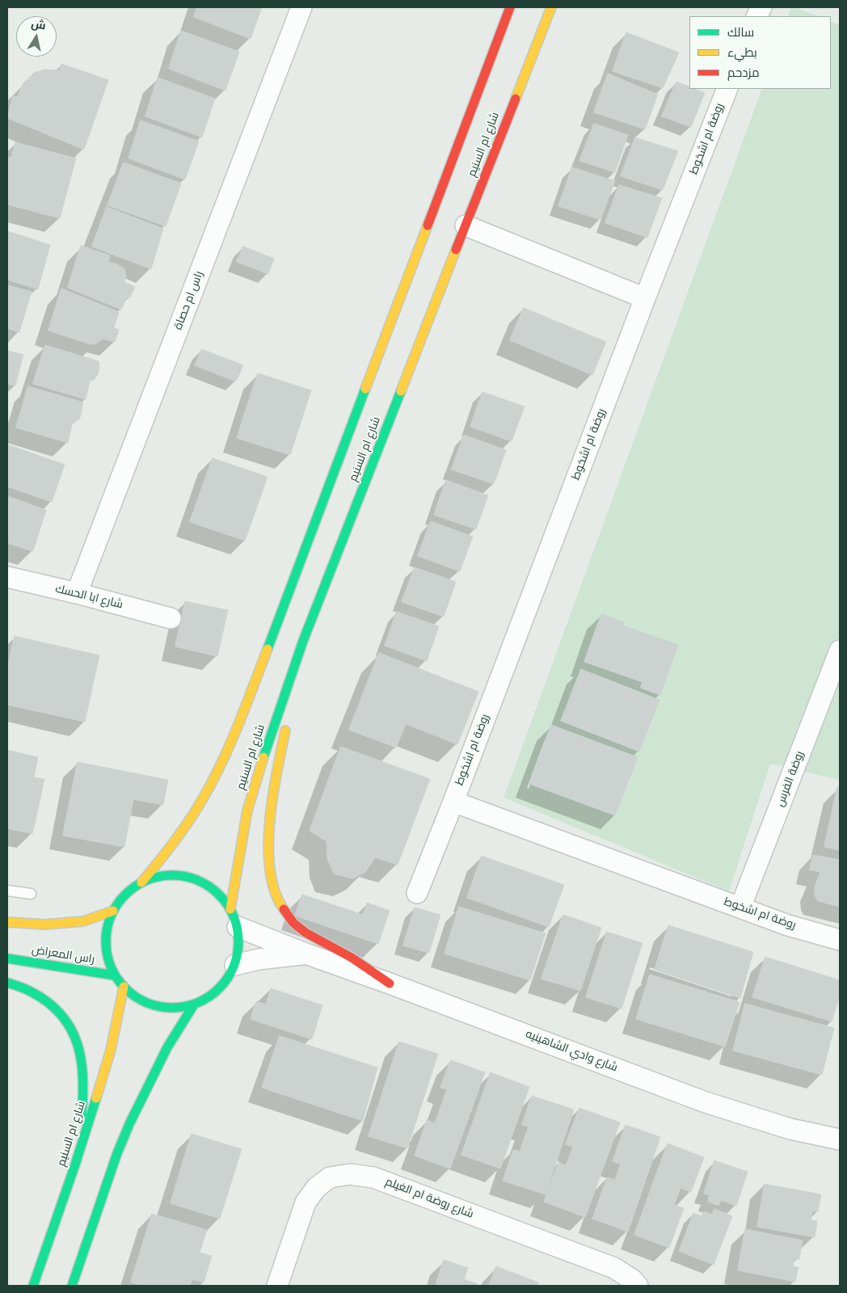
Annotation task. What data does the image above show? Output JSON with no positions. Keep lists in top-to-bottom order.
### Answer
{
  "streets": {
    "main road": ["شارع ام السنيم", "راس المعراض"],
    "street": [
      "روضة ام اشخوط",
      "راس ام حصاة",
      "شارع ابا الحسك",
      "روضة الفرس",
      "شارع وادي الشاهينيه",
      "شارع روضة ام الغيلم"
    ]
  },
  "crossings": [
    ["روضة ام اشخوط", "روضة الفرس"],
    ["شارع ام السنيم", "راس المعراض"],
    ["شارع ام السنيم", "شارع وادي الشاهينيه"],
    ["راس ام حصاة", "شارع ابا الحسك"],
    ["راس المعراض", "شارع وادي الشاهينيه"]
  ],
  "legend": ["سالك", "بطيء", "مزدحم"],
  "north": "top"
}
